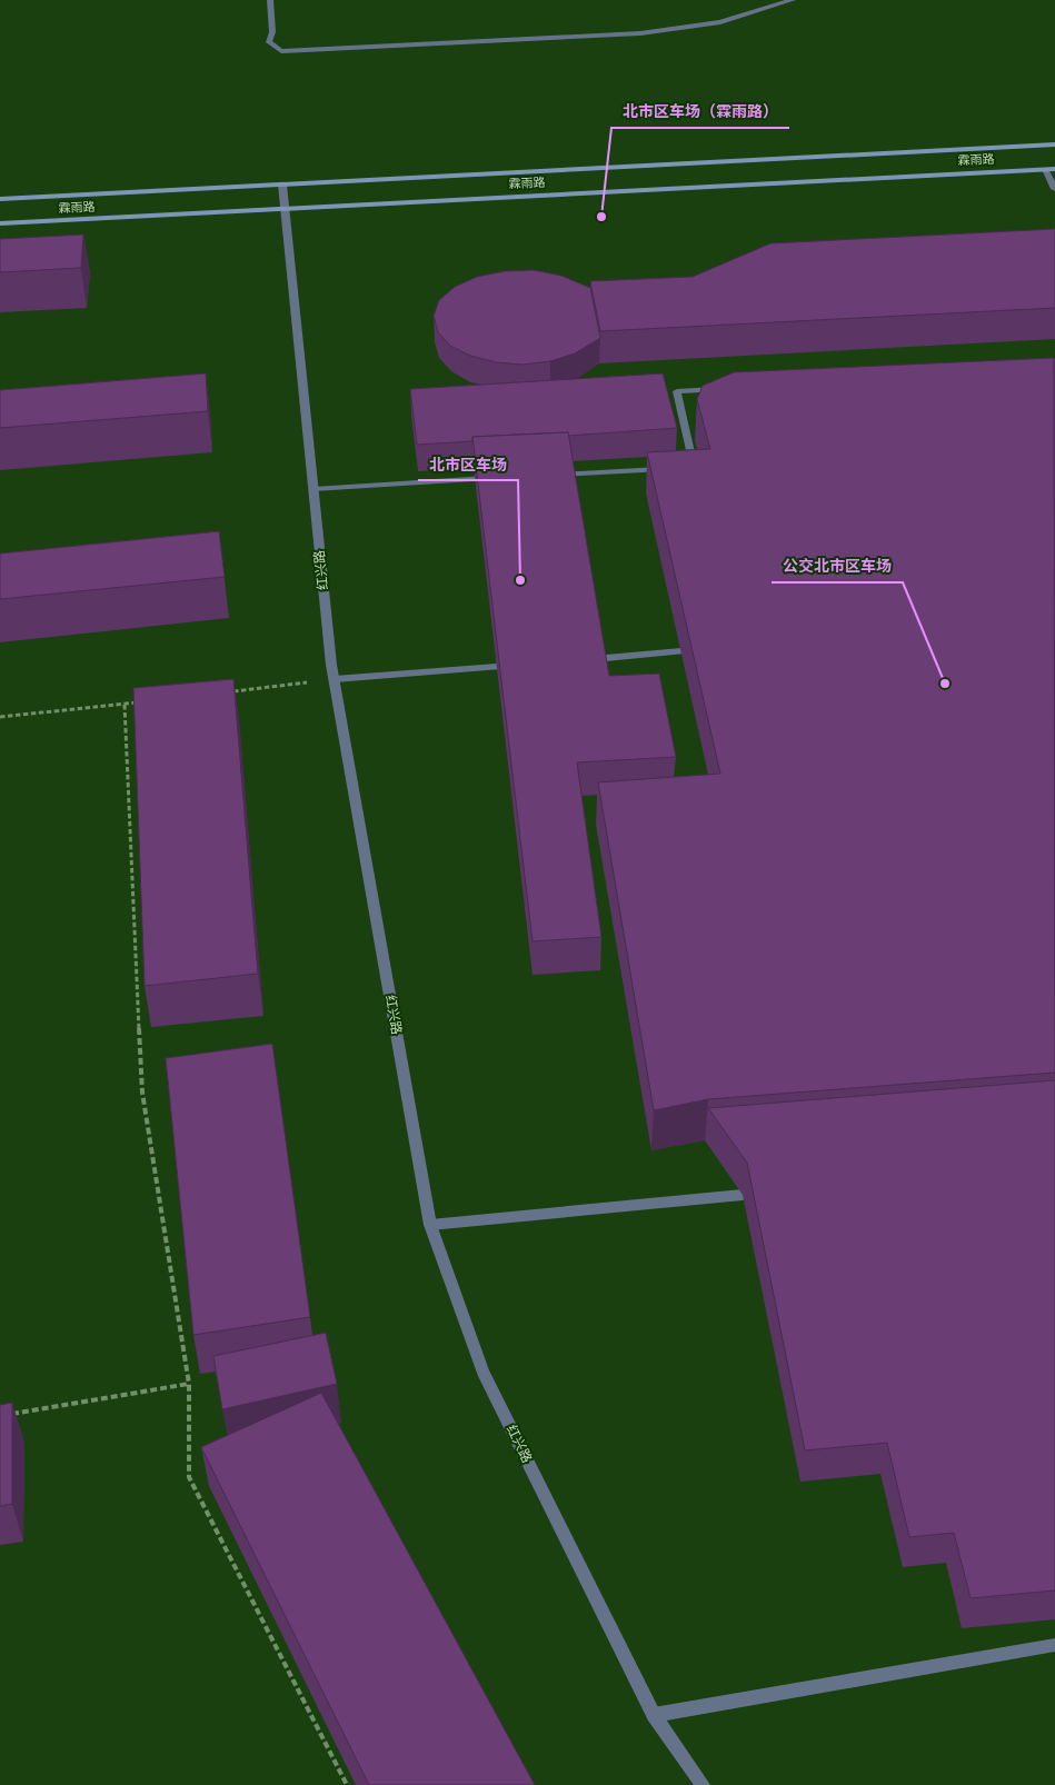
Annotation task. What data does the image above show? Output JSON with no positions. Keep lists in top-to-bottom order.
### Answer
{
  "streets": {
    "main road": ["霖雨路"],
    "street": ["红兴路"]
  },
  "crossings": [
    ["霖雨路", "红兴路"]
  ],
  "places": ["北市区车场（霖雨路）", "北市区车场", "公交北市区车场"]
}
